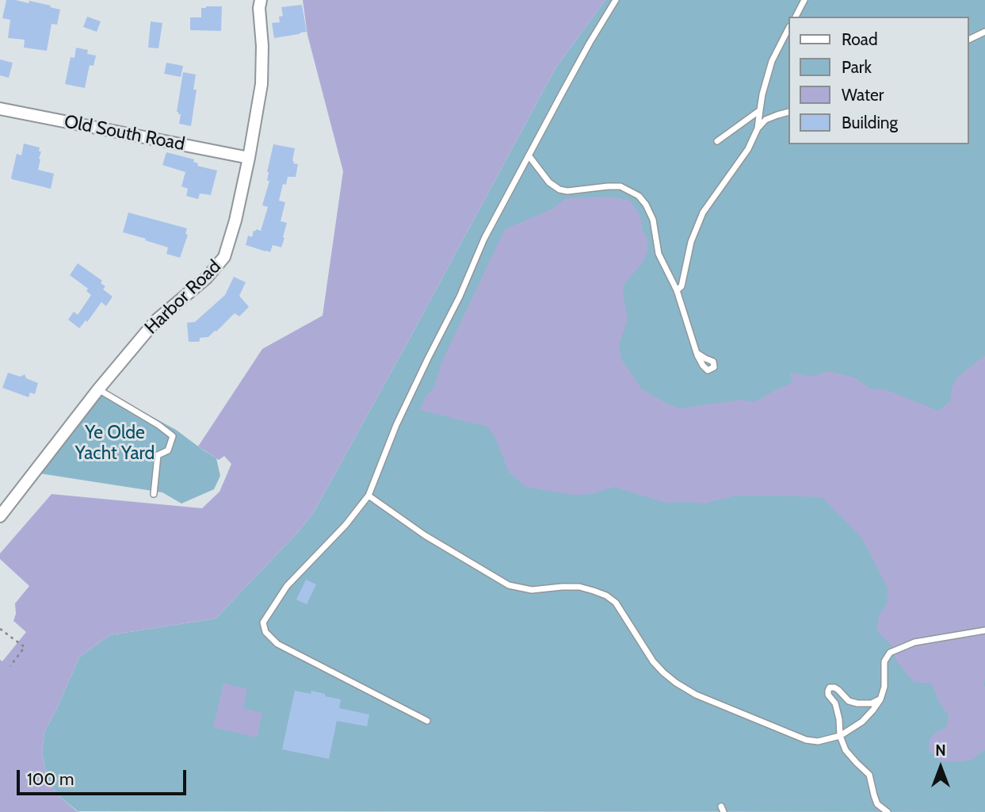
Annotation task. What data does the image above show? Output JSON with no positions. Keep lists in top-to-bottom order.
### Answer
{
  "streets": {
    "street": ["Old South Road", "Harbor Road"]
  },
  "crossings": [
    ["Old South Road", "Harbor Road"]
  ],
  "parks": ["Ye Olde Yacht Yard"],
  "legend": [
    "Road",
    "Park",
    "Water",
    "Building"
  ],
  "scale_bar": "100 m",
  "north": "top"
}
